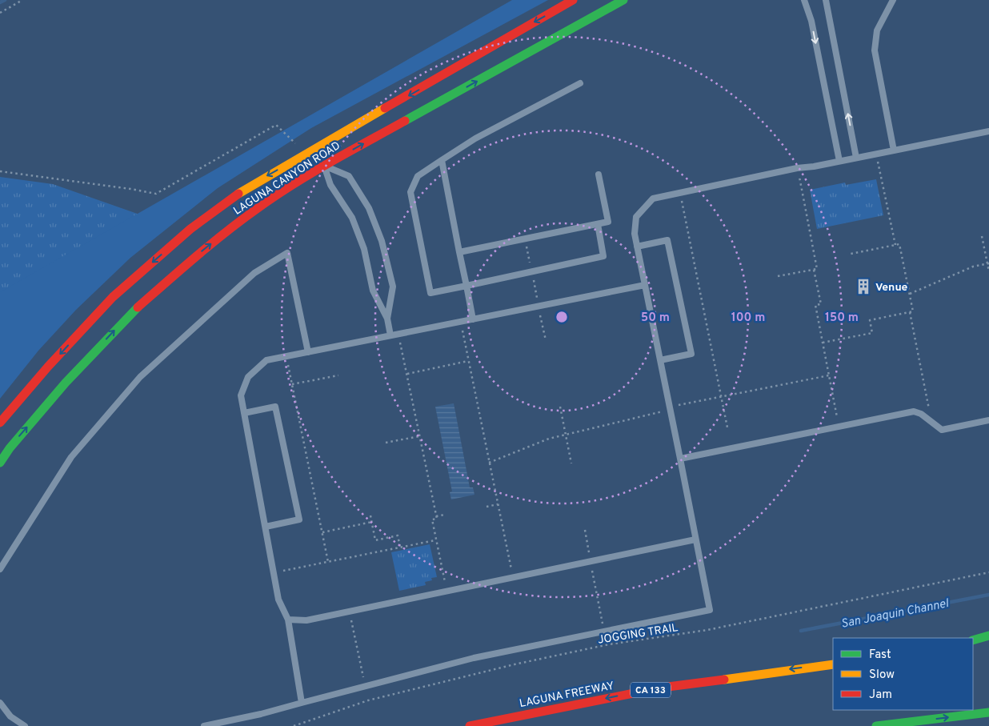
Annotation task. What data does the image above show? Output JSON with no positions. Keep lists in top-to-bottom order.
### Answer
{
  "streets": {
    "main road": ["LAGUNA CANYON ROAD", "CA 133", "LAGUNA FREEWAY"],
    "path": ["JOGGING TRAIL"]
  },
  "one_way": ["LAGUNA FREEWAY"],
  "water": ["San Joaquin Channel"],
  "places": {
    "building": ["Venue"]
  },
  "legend": ["Fast", "Slow", "Jam"],
  "rings": ["50 m", "100 m", "150 m"]
}
